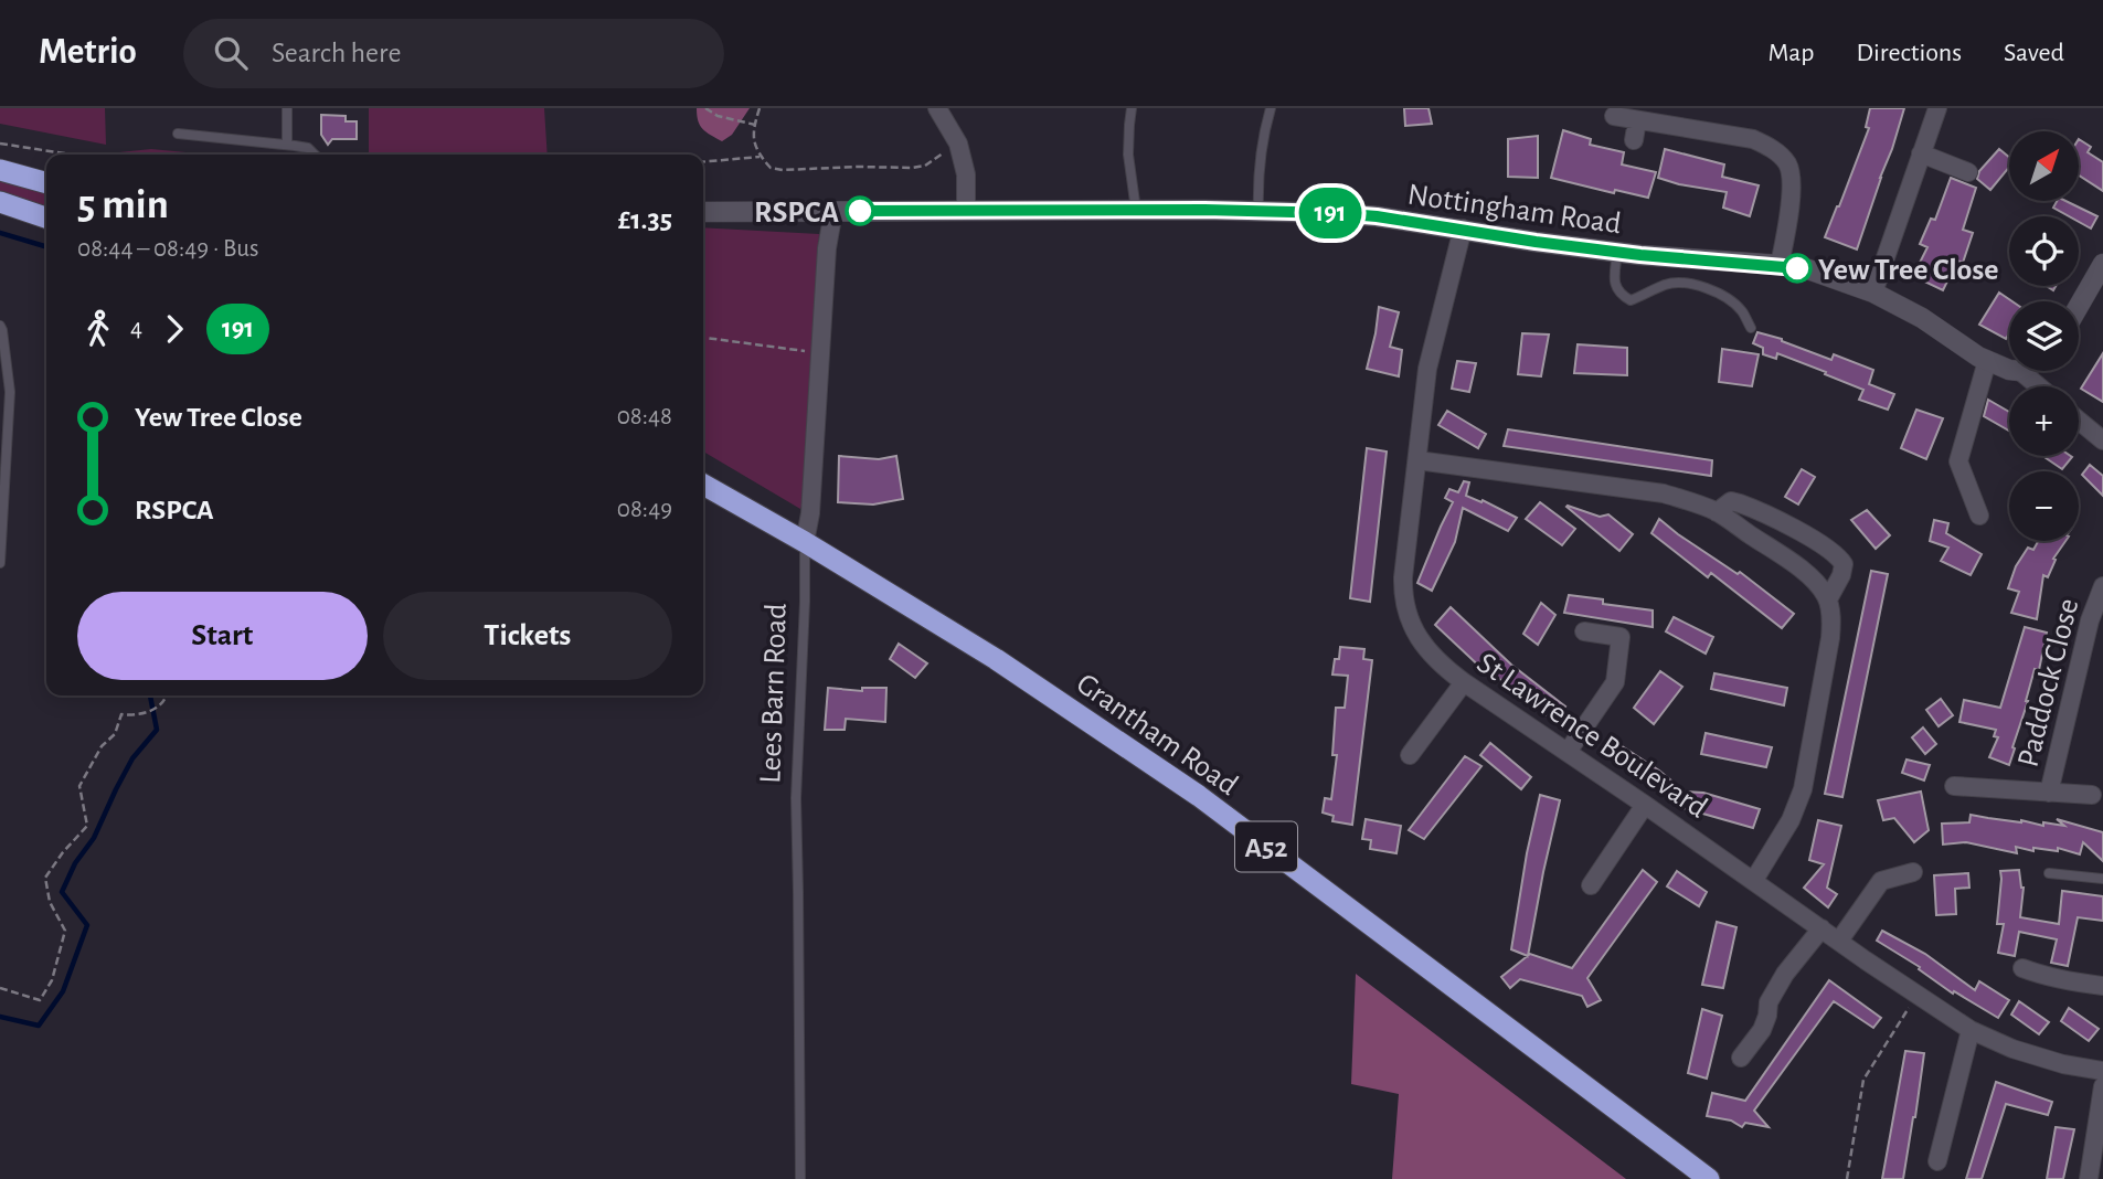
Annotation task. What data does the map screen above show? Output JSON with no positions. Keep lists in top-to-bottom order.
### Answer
{
  "streets": {
    "highway": ["Grantham Road", "A52"],
    "street": [
      "Nottingham Road",
      "Paddock Close",
      "Lees Barn Road",
      "St Lawrence Boulevard"
    ]
  },
  "crossings": [
    ["Nottingham Road", "Lees Barn Road"],
    ["Nottingham Road", "St Lawrence Boulevard"],
    ["Lees Barn Road", "Grantham Road"]
  ],
  "places": ["RSPCA", "Yew Tree Close"],
  "lines": ["bus line 191"],
  "north": "top right",
  "page": {
    "header": "Metrio",
    "search": "Search here",
    "nav": ["Map", "Directions", "Saved"],
    "on_map": "191",
    "map_buttons": ["+", "−"],
    "heading": ["5 min", "08:44 – 08:49 · Bus", "£1.35"],
    "legs": ["4", "191"],
    "list": [
      {
        "name": "Yew Tree Close",
        "value": "08:48"
      },
      {
        "name": "RSPCA",
        "value": "08:49"
      }
    ],
    "buttons": ["Start", "Tickets"]
  }
}
